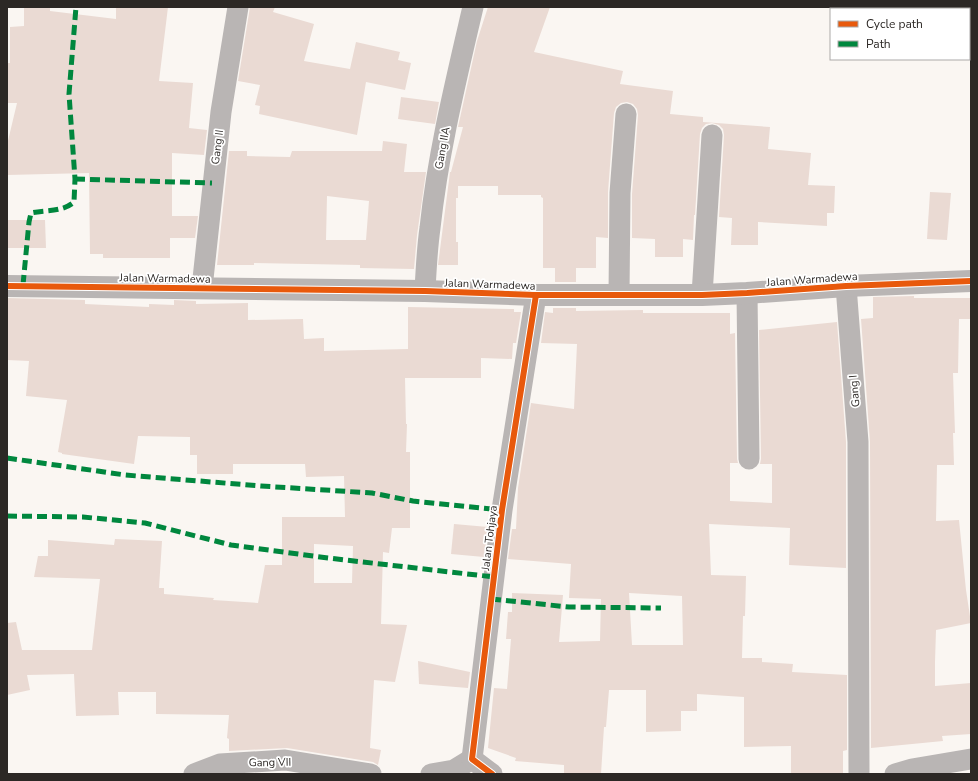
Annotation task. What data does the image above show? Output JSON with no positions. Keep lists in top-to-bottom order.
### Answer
{
  "streets": {
    "street": [
      "Gang II",
      "Gang IIA",
      "Jalan Warmadewa",
      "Gang I",
      "Jalan Tohjaya",
      "Gang VII"
    ]
  },
  "crossings": [
    ["Gang II", "Jalan Warmadewa"],
    ["Gang IIA", "Jalan Warmadewa"],
    ["Jalan Warmadewa", "Gang I"],
    ["Jalan Warmadewa", "Jalan Tohjaya"]
  ],
  "legend": ["Cycle path", "Path"]
}
